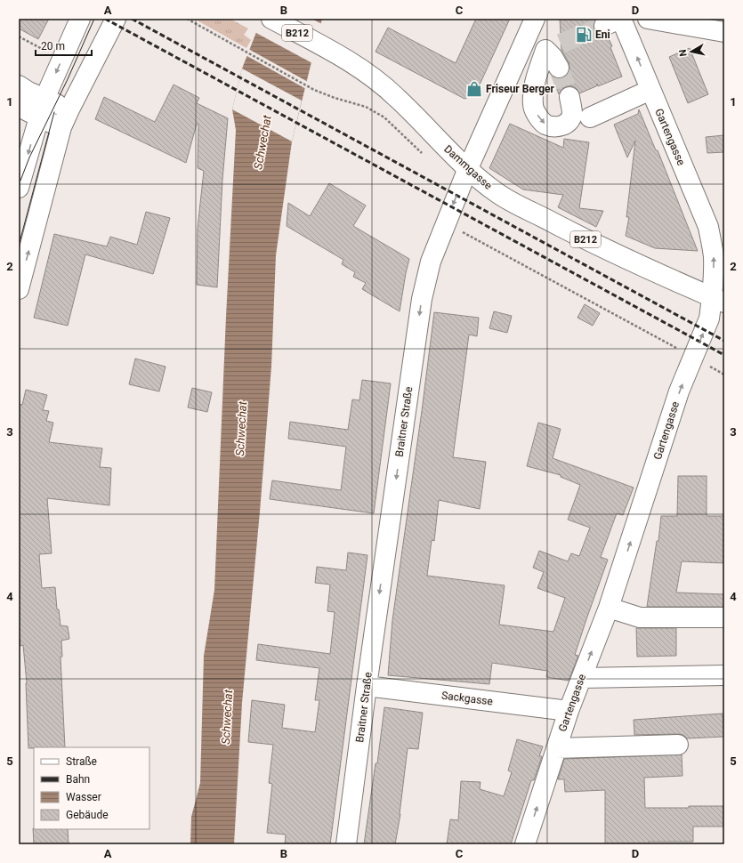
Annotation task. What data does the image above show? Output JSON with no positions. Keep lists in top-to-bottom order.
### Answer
{
  "streets": {
    "street": [
      "B212",
      "Gartengasse",
      "Dammgasse",
      "Braitner Straße",
      "Sackgasse"
    ]
  },
  "crossings": [
    ["Gartengasse", "Dammgasse"],
    ["Gartengasse", "Sackgasse"],
    ["Dammgasse", "Braitner Straße"],
    ["Braitner Straße", "Sackgasse"]
  ],
  "one_way": ["Gartengasse", "Braitner Straße"],
  "water": ["Schwechat"],
  "places": {
    "fuel station": ["Eni"],
    "shop": ["Friseur Berger"]
  },
  "legend": [
    "Straße",
    "Bahn",
    "Wasser",
    "Gebäude"
  ],
  "scale_bar": "20 m",
  "north": "left",
  "grid": {
    "columns": [
      "A",
      "B",
      "C",
      "D"
    ],
    "rows": [
      "1",
      "2",
      "3",
      "4",
      "5"
    ]
  }
}
